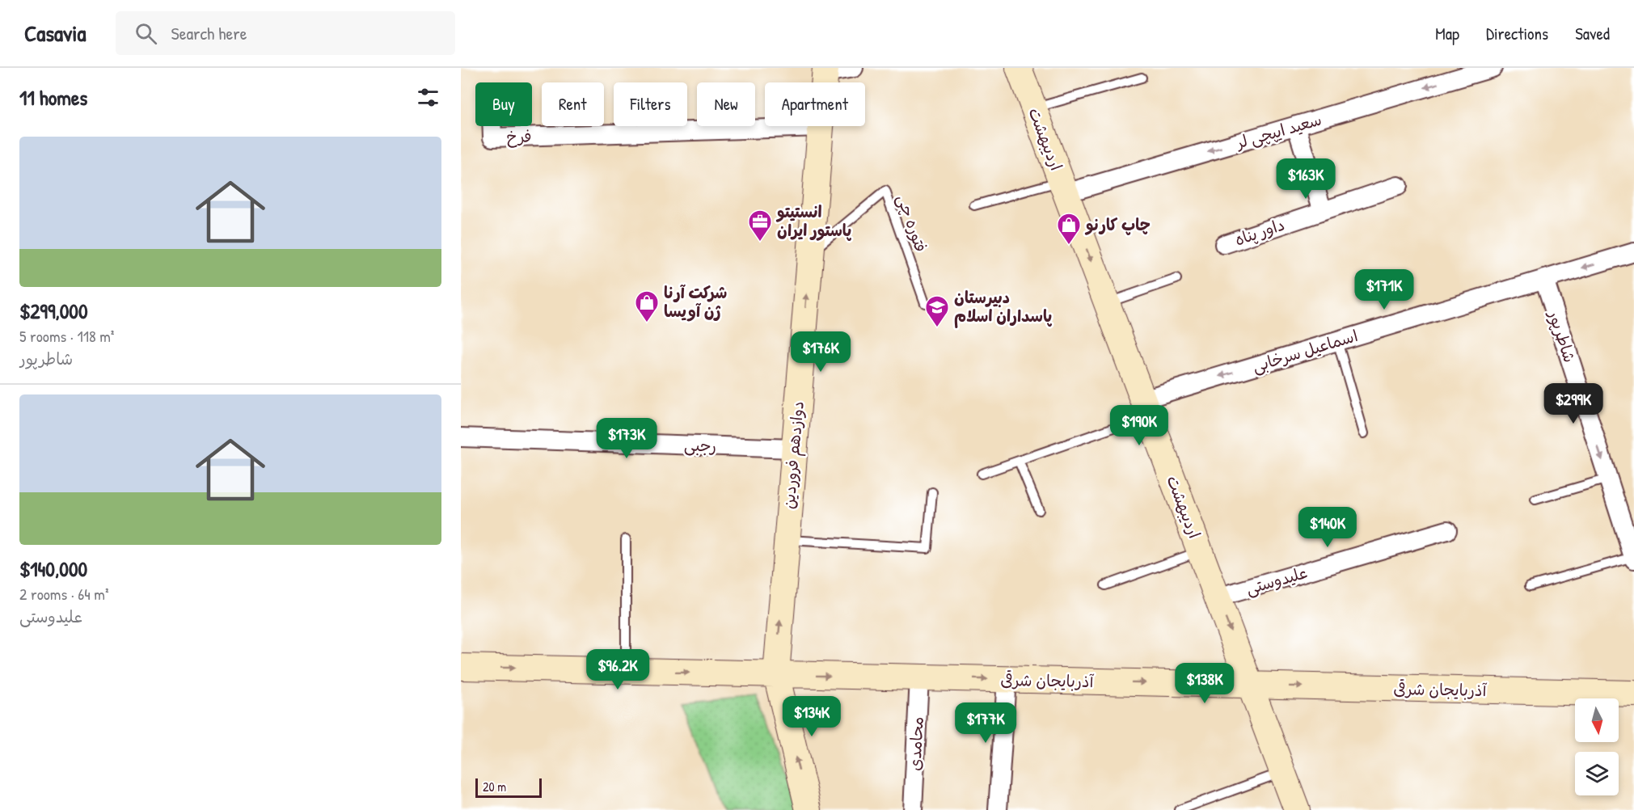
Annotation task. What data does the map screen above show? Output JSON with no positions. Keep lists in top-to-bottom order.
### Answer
{
  "streets": {
    "main road": ["اردیبهشت", "دوازدهم فروردین", "آذربایجان شرقی"],
    "street": [
      "سعید ایپچی لر",
      "فرخ",
      "داور پناه",
      "شاطرپور",
      "اسماعیل سرخابی",
      "رجبی",
      "علیدوستی",
      "محامدی"
    ],
    "lane": ["فتوره چی"]
  },
  "crossings": [
    ["سعید ایپچی لر", "اردیبهشت"],
    ["فرخ", "دوازدهم فروردین"],
    ["اردیبهشت", "اسماعیل سرخابی"],
    ["اردیبهشت", "علیدوستی"],
    ["اردیبهشت", "آذربایجان شرقی"],
    ["فتوره چی", "دوازدهم فروردین"],
    ["شاطرپور", "اسماعیل سرخابی"],
    ["رجبی", "دوازدهم فروردین"],
    ["دوازدهم فروردین", "آذربایجان شرقی"],
    ["آذربایجان شرقی", "محامدی"]
  ],
  "one_way": [
    "سعید ایپچی لر",
    "شاطرپور",
    "اسماعیل سرخابی",
    "دوازدهم فروردین",
    "آذربایجان شرقی"
  ],
  "places": {
    "office": ["انستیتو پاستور ایران"],
    "shop": ["چاپ کارنو", "شرکت آرنا ژن آویسا"],
    "school or university": ["دبیرستان پاسداران اسلام"]
  },
  "scale_bar": "20 m",
  "north": "bottom",
  "page": {
    "header": "Casavia",
    "search": "Search here",
    "nav": ["Map", "Directions", "Saved"],
    "heading": "11 homes",
    "chip": [
      "Buy",
      "Rent",
      "Filters",
      "New",
      "Apartment"
    ],
    "list": [
      {
        "name": "$299,000",
        "note": "5 rooms · 118 m² · شاطرپور"
      },
      {
        "name": "$140,000",
        "note": "2 rooms · 64 m² · علیدوستی"
      }
    ],
    "price": [
      "$163K",
      "$171K",
      "$176K",
      "$299K",
      "$190K",
      "$173K",
      "$140K",
      "$96.2K",
      "$138K",
      "$134K",
      "$177K"
    ],
    "scale": "20 m"
  }
}
